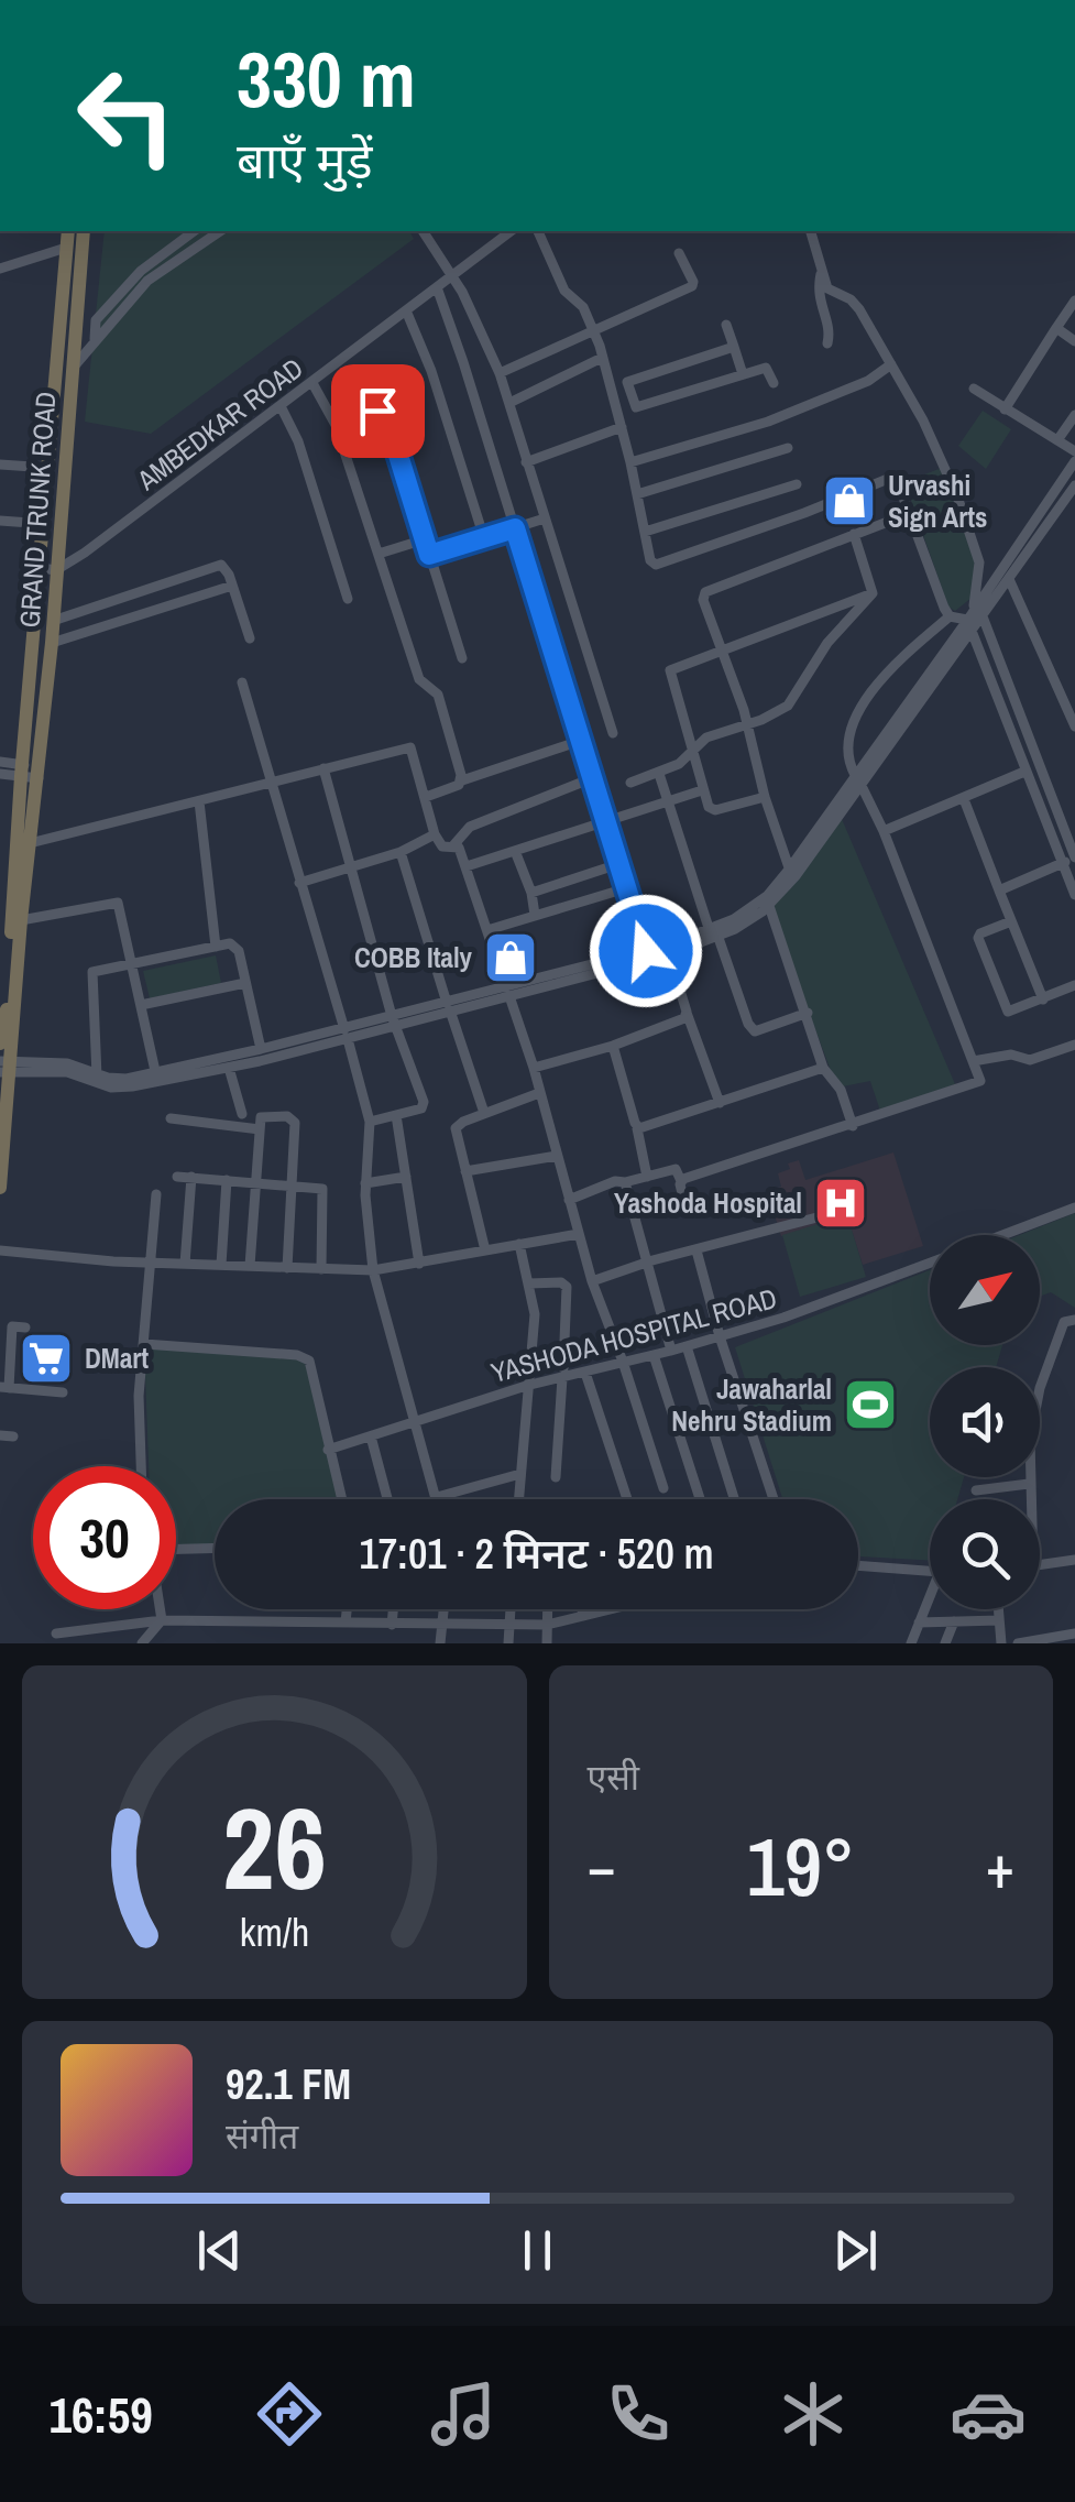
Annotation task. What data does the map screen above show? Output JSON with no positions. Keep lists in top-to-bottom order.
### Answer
{
  "streets": {
    "highway": ["GRAND TRUNK ROAD"],
    "street": ["AMBEDKAR ROAD", "YASHODA HOSPITAL ROAD"]
  },
  "crossings": [
    ["AMBEDKAR ROAD", "GRAND TRUNK ROAD"]
  ],
  "places": {
    "shop": ["Urvashi Sign Arts", "COBB Italy"],
    "hospital": ["Yashoda Hospital"],
    "supermarket": ["DMart"],
    "sports": ["Jawaharlal Nehru Stadium"]
  },
  "north": "top right",
  "page": {
    "turn": ["330 m", "बाएँ मुड़ें"],
    "limit": "30",
    "trip": "17:01 · 2 मिनट · 520 m",
    "tile": "एसी",
    "heat": ["−", "19°", "+"],
    "song": ["92.1 FM", "संगीत"],
    "tabs": "16:59",
    "gauge": ["26", "km/h"]
  }
}
